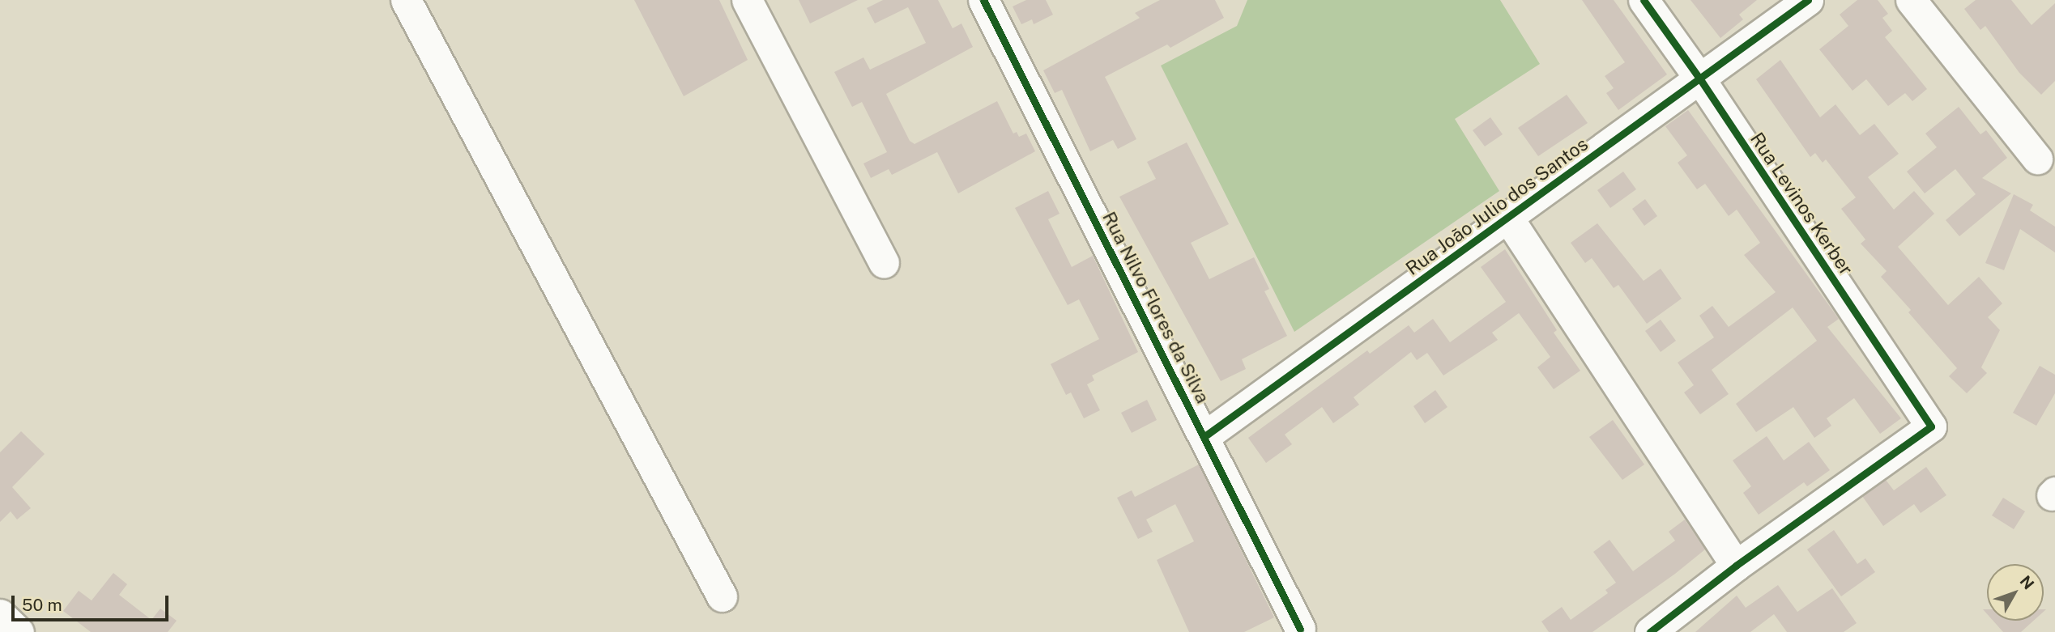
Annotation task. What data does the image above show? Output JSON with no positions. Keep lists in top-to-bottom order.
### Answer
{
  "streets": {
    "street": ["Rua Levinos Kerber", "Rua João Julio dos Santos", "Rua Nilvo Flores da Silva"]
  },
  "crossings": [
    ["Rua Levinos Kerber", "Rua João Julio dos Santos"],
    ["Rua João Julio dos Santos", "Rua Nilvo Flores da Silva"]
  ],
  "scale_bar": "50 m",
  "north": "top right"
}
